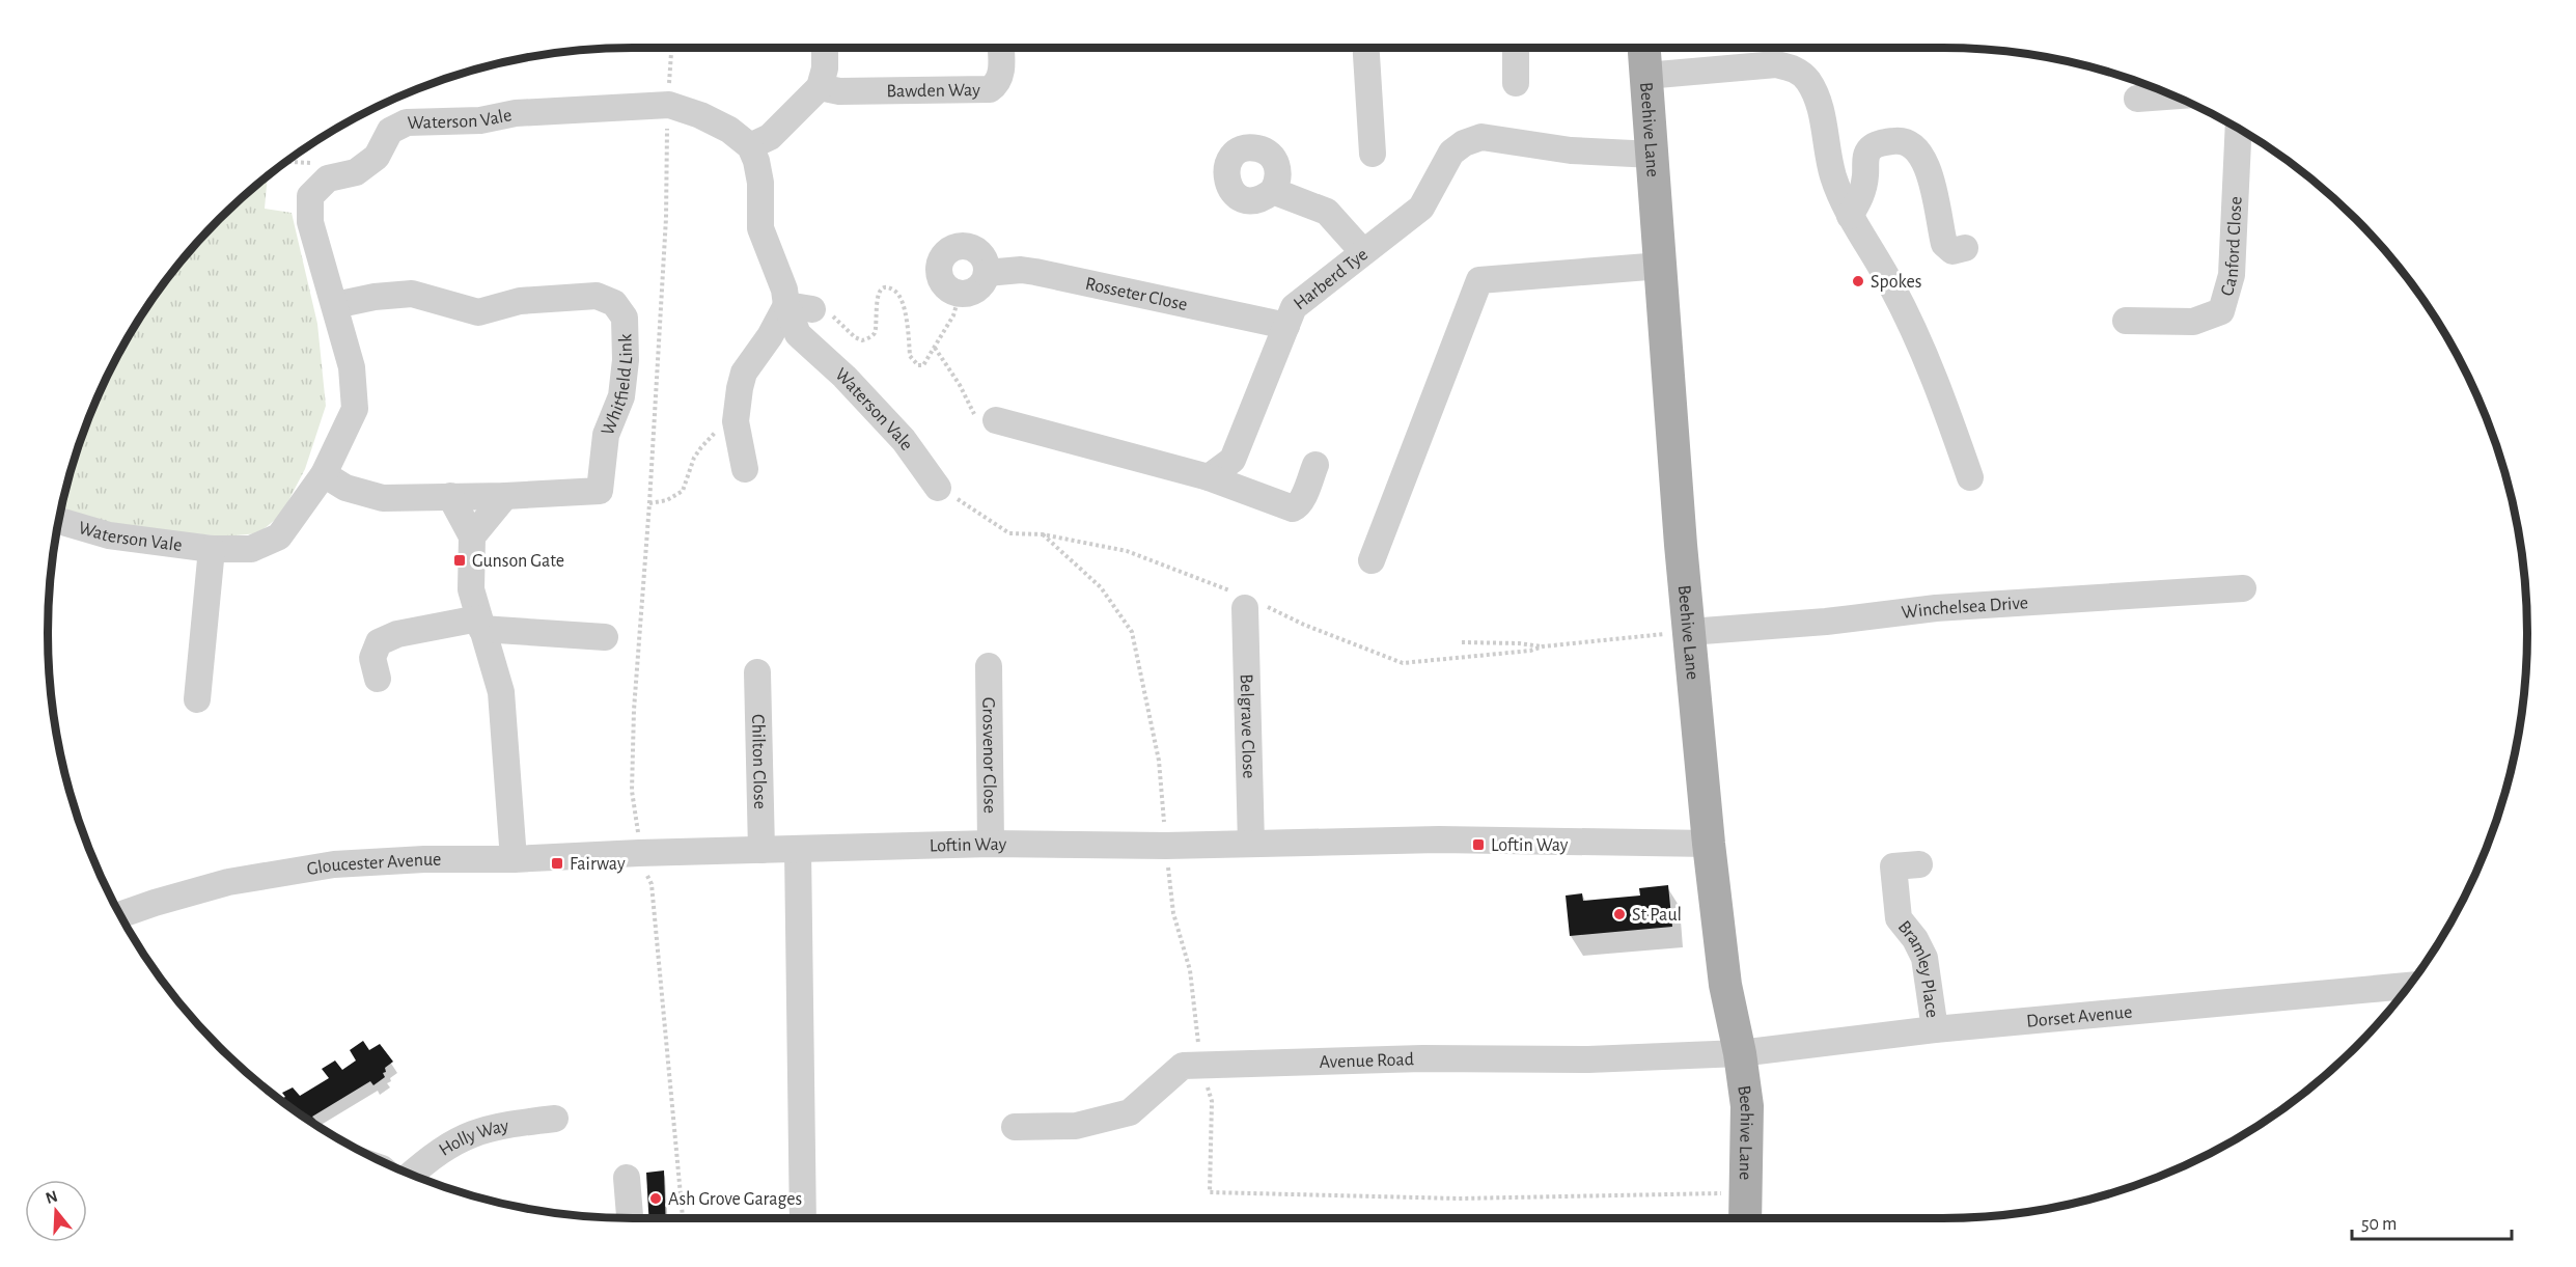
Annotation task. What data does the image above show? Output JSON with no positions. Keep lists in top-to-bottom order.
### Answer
{
  "streets": {
    "main road": ["Beehive Lane"],
    "street": [
      "Bawden Way",
      "Waterson Vale",
      "Canford Close",
      "Harberd Tye",
      "Rosseter Close",
      "Whitfield Link",
      "Winchelsea Drive",
      "Belgrave Close",
      "Grosvenor Close",
      "Chilton Close",
      "Loftin Way",
      "Gloucester Avenue",
      "Bramley Place",
      "Dorset Avenue",
      "Avenue Road",
      "Holly Way"
    ]
  },
  "crossings": [
    ["Waterson Vale", "Whitfield Link"],
    ["Beehive Lane", "Harberd Tye"],
    ["Beehive Lane", "Winchelsea Drive"],
    ["Beehive Lane", "Loftin Way"],
    ["Beehive Lane", "Dorset Avenue"],
    ["Beehive Lane", "Avenue Road"],
    ["Harberd Tye", "Rosseter Close"],
    ["Belgrave Close", "Loftin Way"],
    ["Grosvenor Close", "Loftin Way"],
    ["Chilton Close", "Loftin Way"],
    ["Loftin Way", "Gloucester Avenue"],
    ["Bramley Place", "Dorset Avenue"],
    ["Dorset Avenue", "Avenue Road"]
  ],
  "places": {
    "other": ["Spokes", "St Paul", "Ash Grove Garages"],
    "transit": ["Gunson Gate", "Loftin Way", "Fairway"]
  },
  "scale_bar": "50 m",
  "north": "top"
}
